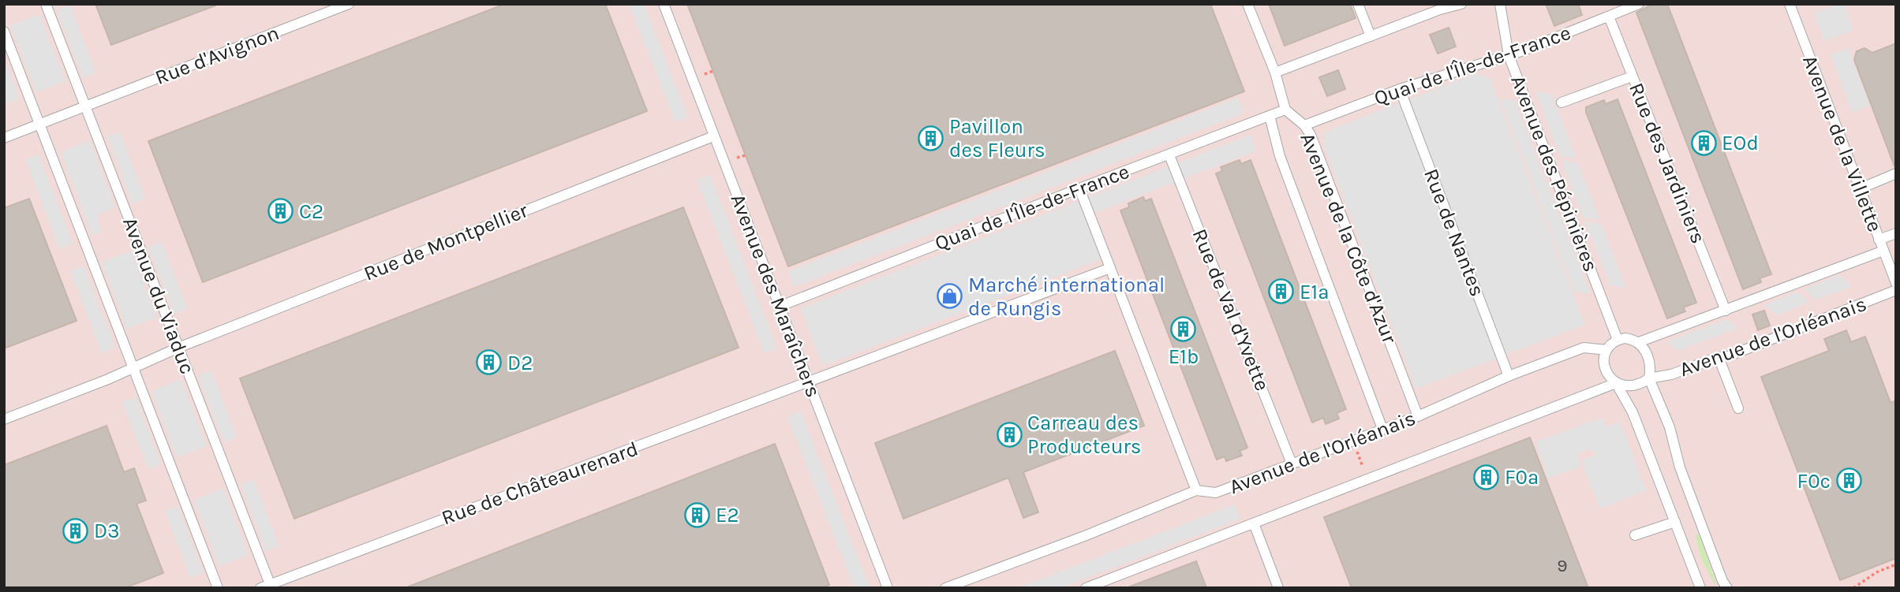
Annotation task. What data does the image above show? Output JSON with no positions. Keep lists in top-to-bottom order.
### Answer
{
  "streets": {
    "lane": [
      "Rue d'Avignon",
      "Quai de l'Île-de-France",
      "Avenue de la Villette",
      "Rue des Jardiniers",
      "Avenue des Pépinières",
      "Rue de Nantes",
      "Avenue de la Côte d'Azur",
      "Rue de Montpellier",
      "Avenue du Viaduc",
      "Avenue des Maraîchers",
      "Rue de Val d'Yvette",
      "Avenue de l'Orléanais",
      "Rue de Châteaurenard"
    ]
  },
  "crossings": [
    ["Rue d'Avignon", "Avenue du Viaduc"],
    ["Quai de l'Île-de-France", "Rue des Jardiniers"],
    ["Quai de l'Île-de-France", "Avenue des Pépinières"],
    ["Quai de l'Île-de-France", "Rue de Nantes"],
    ["Quai de l'Île-de-France", "Avenue de la Côte d'Azur"],
    ["Quai de l'Île-de-France", "Avenue des Maraîchers"],
    ["Quai de l'Île-de-France", "Rue de Val d'Yvette"],
    ["Avenue de la Villette", "Avenue de l'Orléanais"],
    ["Rue des Jardiniers", "Avenue de l'Orléanais"],
    ["Avenue des Pépinières", "Avenue de l'Orléanais"],
    ["Rue de Nantes", "Avenue de l'Orléanais"],
    ["Avenue de la Côte d'Azur", "Avenue de l'Orléanais"],
    ["Rue de Montpellier", "Avenue du Viaduc"],
    ["Rue de Montpellier", "Avenue des Maraîchers"],
    ["Avenue du Viaduc", "Rue de Châteaurenard"],
    ["Avenue des Maraîchers", "Rue de Châteaurenard"],
    ["Rue de Val d'Yvette", "Avenue de l'Orléanais"]
  ],
  "places": {
    "building": [
      "Pavillon des Fleurs",
      "EOd",
      "C2",
      "E1a",
      "E1b",
      "D2",
      "Carreau des Producteurs",
      "F0a",
      "F0c",
      "E2",
      "D3"
    ],
    "shop": ["Marché international de Rungis"]
  },
  "house_numbers": ["9"]
}
